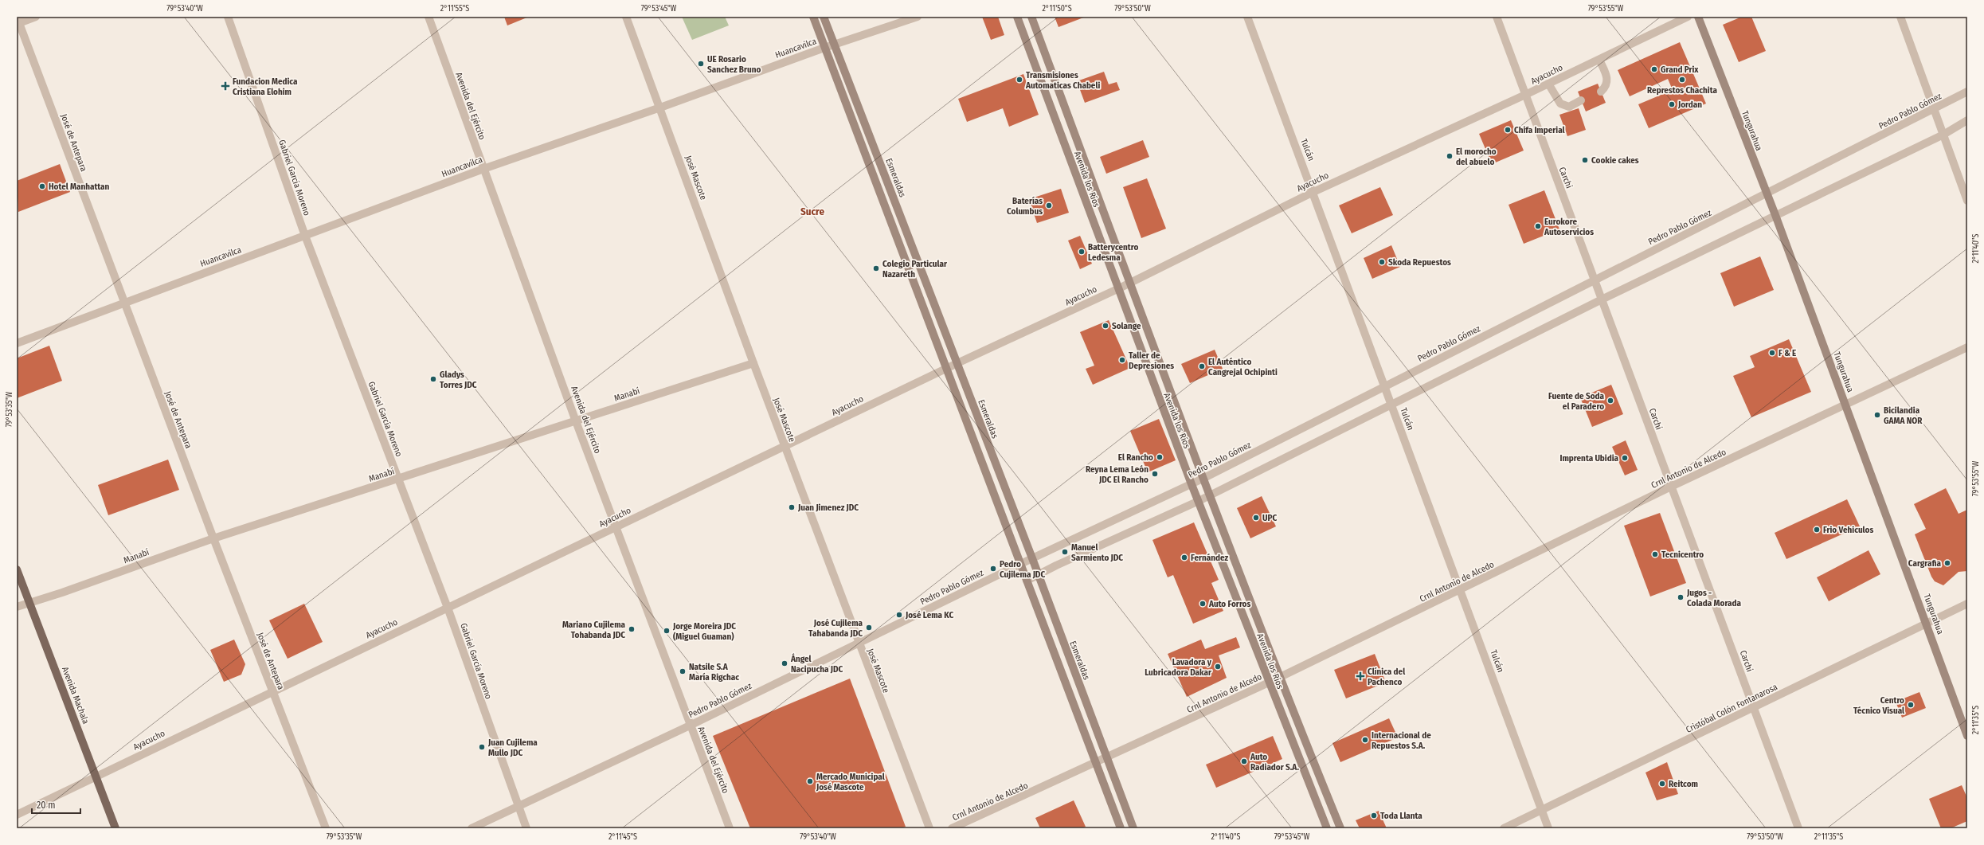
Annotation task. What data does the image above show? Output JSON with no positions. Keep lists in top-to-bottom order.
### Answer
{
  "streets": {
    "main road": [
      "Tungurahua",
      "Esmeraldas",
      "Avenida los Ríos",
      "Avenida Machala"
    ],
    "street": [
      "Huancavilca",
      "Ayacucho",
      "Avenida del Ejército",
      "Pedro Pablo Gómez",
      "José de Antepara",
      "Tulcán",
      "Gabriel García Moreno",
      "José Mascote",
      "Carchi",
      "Manabí",
      "Crnl Antonio de Alcedo",
      "Cristóbal Colón Fontanarosa"
    ]
  },
  "crossings": [
    ["Huancavilca", "Avenida del Ejército"],
    ["Huancavilca", "José de Antepara"],
    ["Huancavilca", "Gabriel García Moreno"],
    ["Huancavilca", "José Mascote"],
    ["Huancavilca", "Esmeraldas"],
    ["Ayacucho", "Avenida del Ejército"],
    ["Ayacucho", "José de Antepara"],
    ["Ayacucho", "Tulcán"],
    ["Ayacucho", "Gabriel García Moreno"],
    ["Ayacucho", "José Mascote"],
    ["Ayacucho", "Esmeraldas"],
    ["Ayacucho", "Carchi"],
    ["Ayacucho", "Avenida los Ríos"],
    ["Ayacucho", "Avenida Machala"],
    ["Avenida del Ejército", "Pedro Pablo Gómez"],
    ["Avenida del Ejército", "Manabí"],
    ["Pedro Pablo Gómez", "Tungurahua"],
    ["Pedro Pablo Gómez", "Tulcán"],
    ["Pedro Pablo Gómez", "Gabriel García Moreno"],
    ["Pedro Pablo Gómez", "José Mascote"],
    ["Pedro Pablo Gómez", "Esmeraldas"],
    ["Pedro Pablo Gómez", "Carchi"],
    ["Pedro Pablo Gómez", "Avenida los Ríos"],
    ["Tungurahua", "Crnl Antonio de Alcedo"],
    ["Tungurahua", "Cristóbal Colón Fontanarosa"],
    ["José de Antepara", "Manabí"],
    ["Tulcán", "Crnl Antonio de Alcedo"],
    ["Tulcán", "Cristóbal Colón Fontanarosa"],
    ["Gabriel García Moreno", "Manabí"],
    ["José Mascote", "Manabí"],
    ["Esmeraldas", "Crnl Antonio de Alcedo"],
    ["Carchi", "Crnl Antonio de Alcedo"],
    ["Carchi", "Cristóbal Colón Fontanarosa"],
    ["Avenida los Ríos", "Crnl Antonio de Alcedo"],
    ["Manabí", "Avenida Machala"]
  ],
  "districts": ["Sucre"],
  "places": {
    "other": [
      "UE Rosario Sanchez Bruno",
      "Grand Prix",
      "Transmisiones Automaticas Chabeli",
      "Represtos Chachita",
      "Jordan",
      "Chifa Imperial",
      "El morocho del abuelo",
      "Cookie cakes",
      "Hotel Manhattan",
      "Baterías Columbus",
      "Eurokore Autoservicios",
      "Batterycentro Ledesma",
      "Skoda Repuestos",
      "Colegio Particular Nazareth",
      "Solange",
      "F & E",
      "Taller de Depresiones",
      "El Auténtico Cangrejal Ochipinti",
      "Gladys Torres JDC",
      "Fuente de Soda el Paradero",
      "Bicilandia GAMA NOR",
      "El Rancho",
      "Imprenta Ubidia",
      "Reyna Lema León JDC El Rancho",
      "Juan Jimenez JDC",
      "UPC",
      "Frio Vehiculos",
      "Manuel Sarmiento JDC",
      "Tecnicentro",
      "Fernández",
      "Cargrafia",
      "Pedro Cujilema JDC",
      "Jugos - Colada Morada",
      "Auto Forros",
      "José Lema KC",
      "José Cujilema Tahabanda JDC",
      "Mariano Cujilema Tohabanda JDC",
      "Jorge Moreira JDC (Miguel Guaman)",
      "Ángel Nacipucha JDC",
      "Lavadora y Lubricadora Dakar",
      "Natsile S.A María Rigchac",
      "Centro Técnico Visual",
      "Internacional de Repuestos S.A.",
      "Juan Cujilema Mullo JDC",
      "Auto Radiador S.A.",
      "Mercado Municipal José Mascote",
      "Reitcom",
      "Toda Llanta"
    ],
    "health": ["Fundacion Medica Cristiana Elohim", "Clínica del Pachenco"]
  },
  "scale_bar": "20 m",
  "coordinates": [
    "79°53'40\"W",
    "2°11'55\"S",
    "79°53'45\"W",
    "2°11'50\"S",
    "79°53'50\"W",
    "79°53'55\"W",
    "2°11'40\"S",
    "79°53'35\"W",
    "2°11'35\"S",
    "2°11'45\"S"
  ]
}
